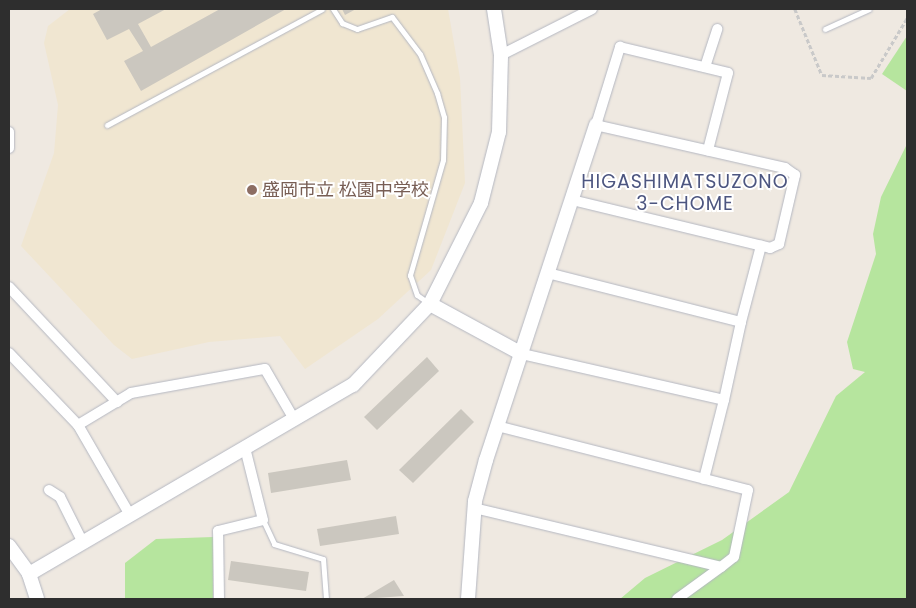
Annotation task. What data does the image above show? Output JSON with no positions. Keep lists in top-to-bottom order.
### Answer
{
  "districts": ["HIGASHIMATSUZONO 3-CHOME"],
  "places": ["盛岡市立 松園中学校"]
}
